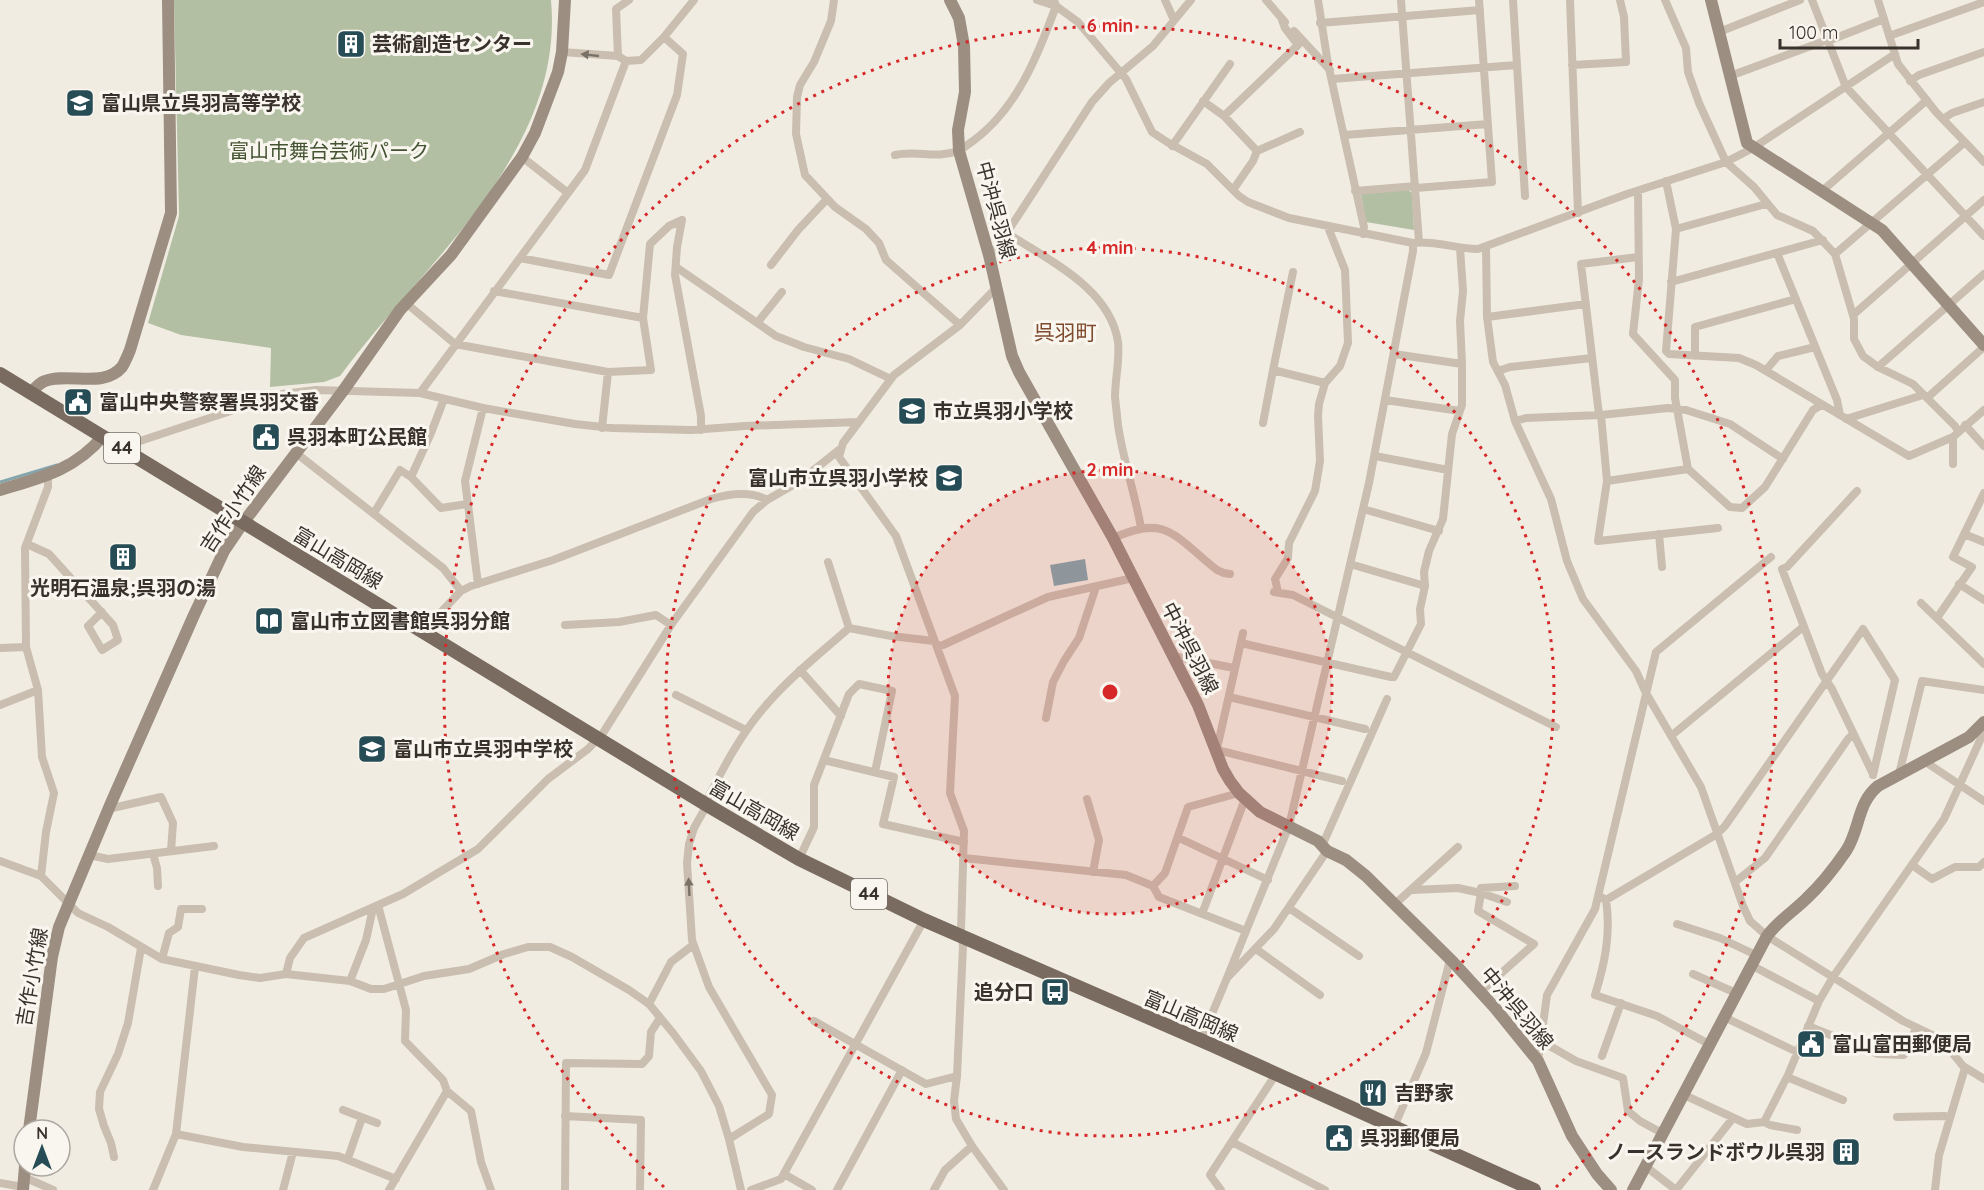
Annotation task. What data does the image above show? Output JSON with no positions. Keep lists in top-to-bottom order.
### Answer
{
  "streets": {
    "main road": [
      "中沖呉羽線",
      "44",
      "吉作小竹線",
      "富山高岡線"
    ]
  },
  "crossings": [
    ["吉作小竹線", "富山高岡線"]
  ],
  "districts": ["呉羽町"],
  "parks": ["富山市舞台芸術パーク"],
  "places": {
    "building": ["芸術創造センター", "光明石温泉;呉羽の湯", "ノースランドボウル呉羽"],
    "school or university": [
      "富山県立呉羽高等学校",
      "市立呉羽小学校",
      "富山市立呉羽小学校",
      "富山市立呉羽中学校"
    ],
    "public building": [
      "富山中央警察署呉羽交番",
      "呉羽本町公民館",
      "富山富田郵便局",
      "呉羽郵便局"
    ],
    "library": ["富山市立図書館呉羽分館"],
    "bus stop": ["追分口"],
    "restaurant": ["吉野家"]
  },
  "scale_bar": "100 m",
  "north": "top",
  "rings": ["6 min", "4 min", "2 min"]
}
